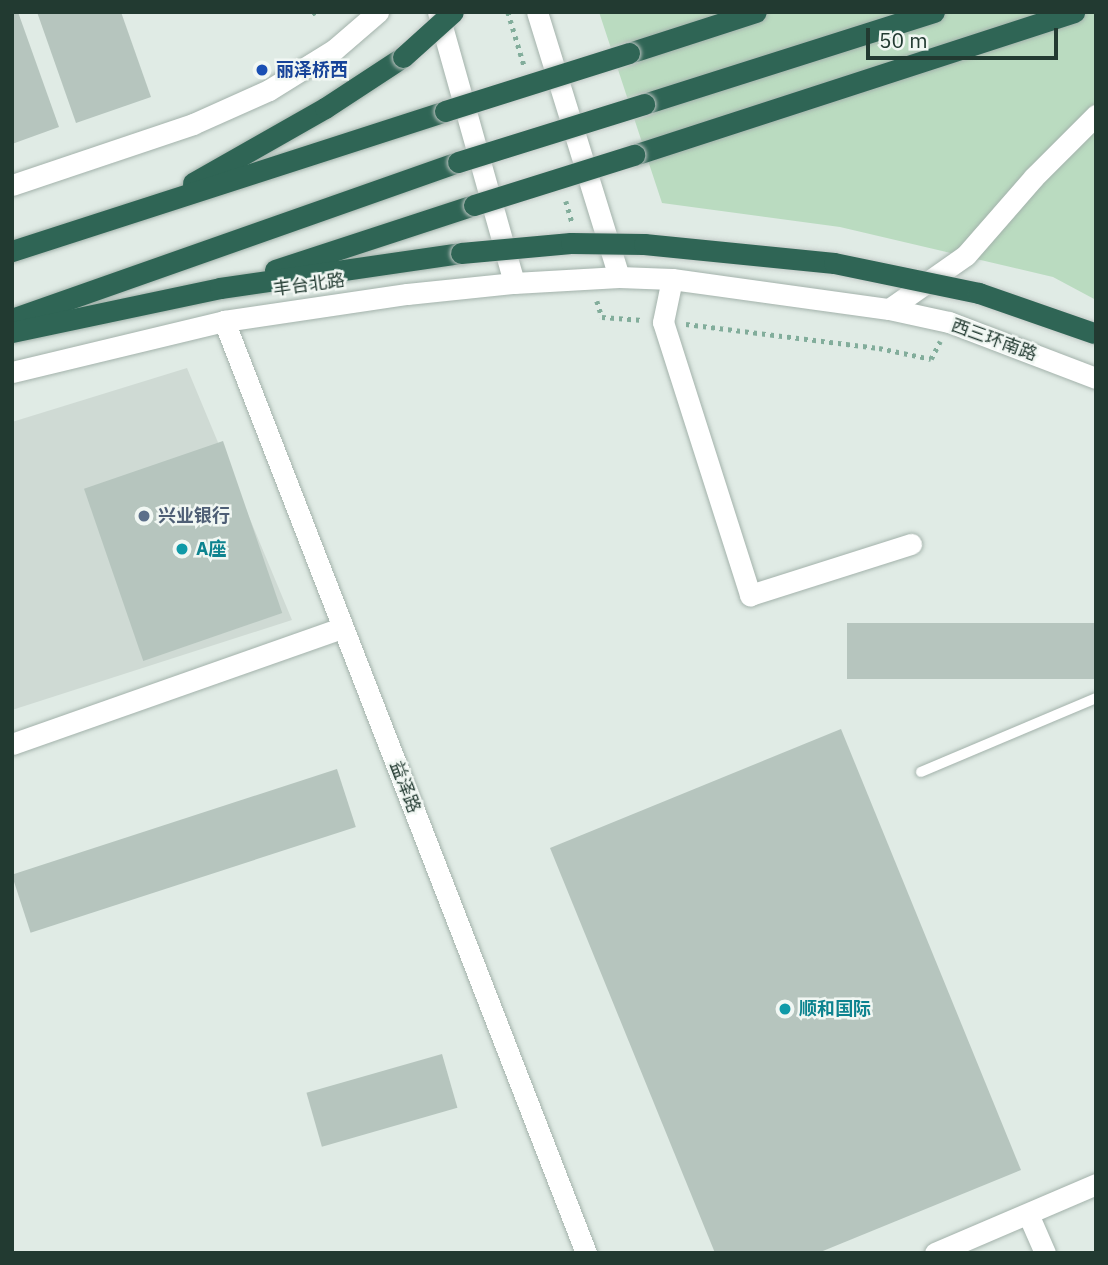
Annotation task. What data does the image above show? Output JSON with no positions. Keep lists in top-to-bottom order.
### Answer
{
  "streets": {
    "street": ["丰台北路", "西三环南路", "益泽路"]
  },
  "crossings": [
    ["丰台北路", "西三环南路"],
    ["丰台北路", "益泽路"]
  ],
  "places": [
    "丽泽桥西",
    "兴业银行",
    "A座",
    "顺和国际"
  ],
  "scale_bar": "50 m"
}
